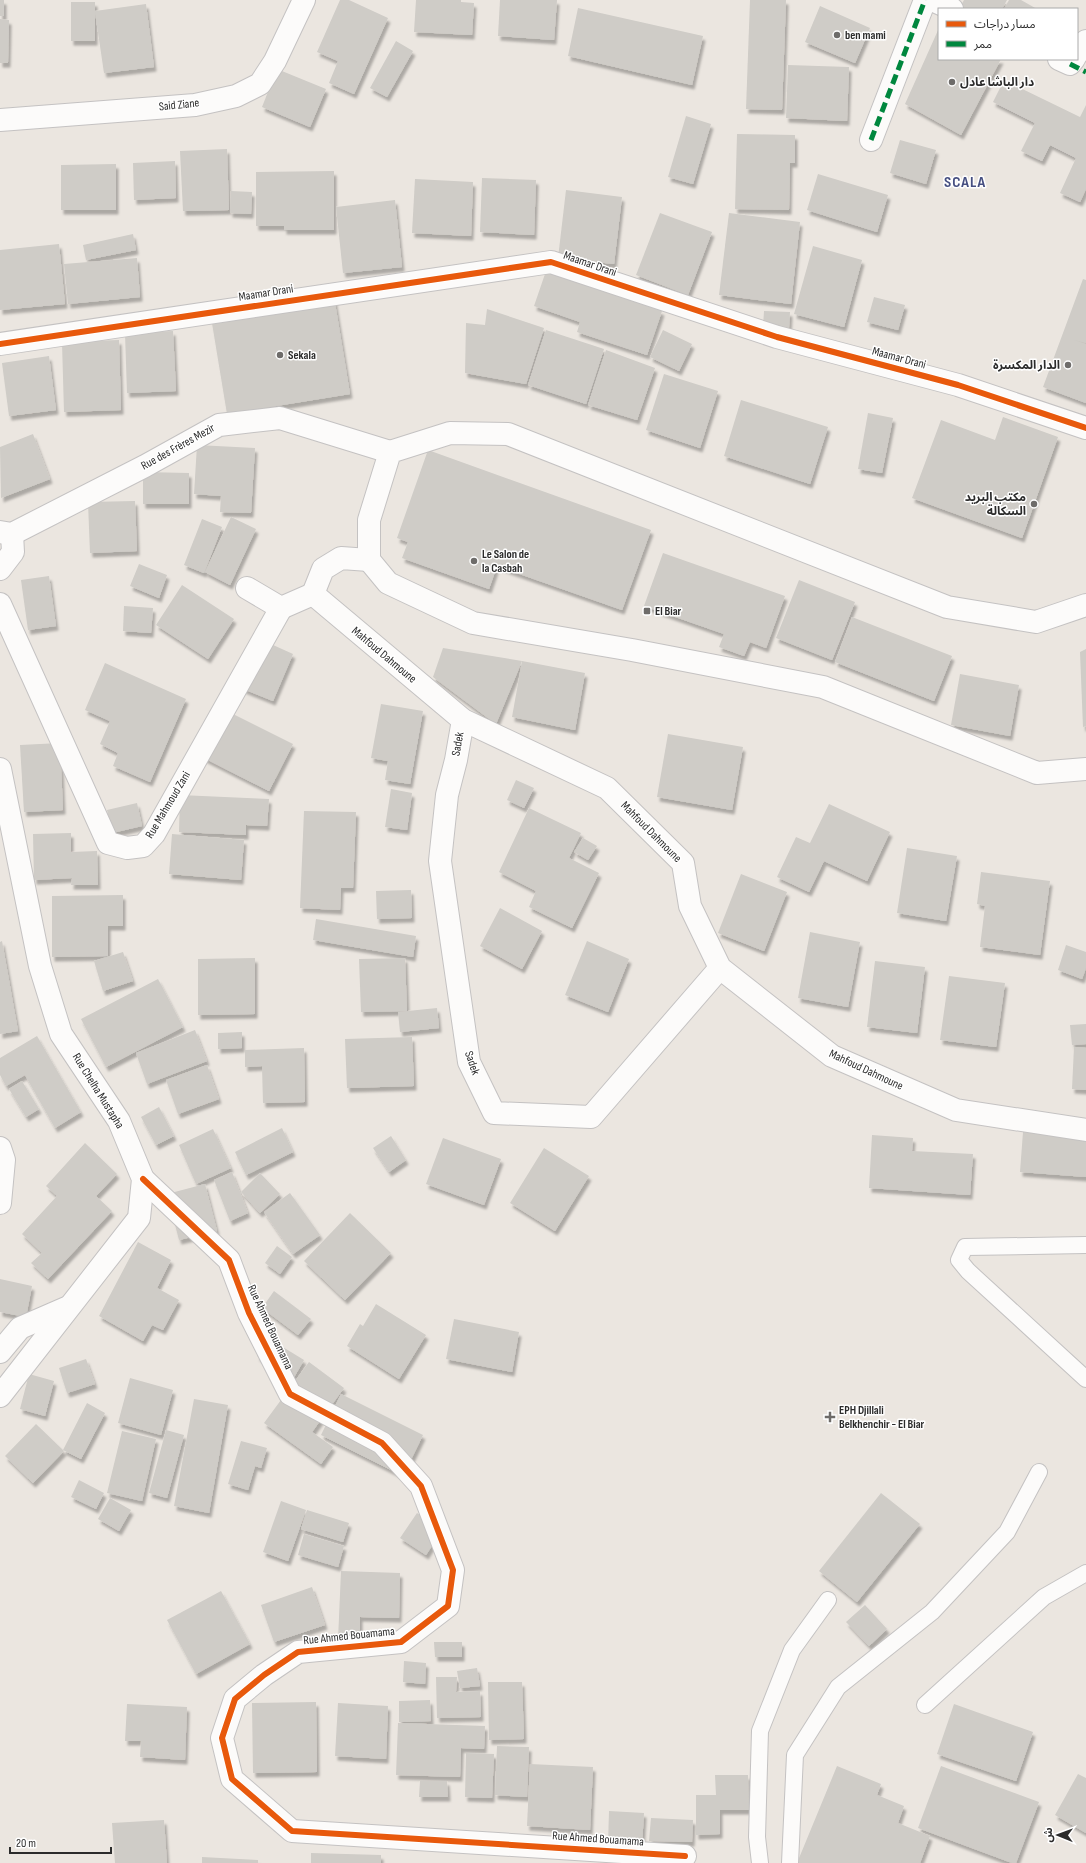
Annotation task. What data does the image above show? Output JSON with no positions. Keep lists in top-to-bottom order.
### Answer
{
  "streets": {
    "street": [
      "Said Ziane",
      "Maamar Drani",
      "Rue des Frères Mezir",
      "Mahfoud Dahmoune",
      "Sadek",
      "Rue Mahmoud Zani",
      "Rue Chelha Mustapha",
      "Rue Ahmed Bouamama"
    ]
  },
  "crossings": [
    ["Mahfoud Dahmoune", "Sadek"],
    ["Rue Chelha Mustapha", "Rue Ahmed Bouamama"]
  ],
  "districts": ["SCALA"],
  "places": {
    "other": [
      "ben mami",
      "دار الباشا عادل",
      "Sekala",
      "الدار المكسرة",
      "مكتب البريد السكالة",
      "Le Salon de la Casbah"
    ],
    "transit": ["El Biar"],
    "health": ["EPH Djillali Belkhenchir - El Biar"]
  },
  "legend": ["مسار دراجات", "ممر"],
  "scale_bar": "20 m",
  "north": "left"
}
